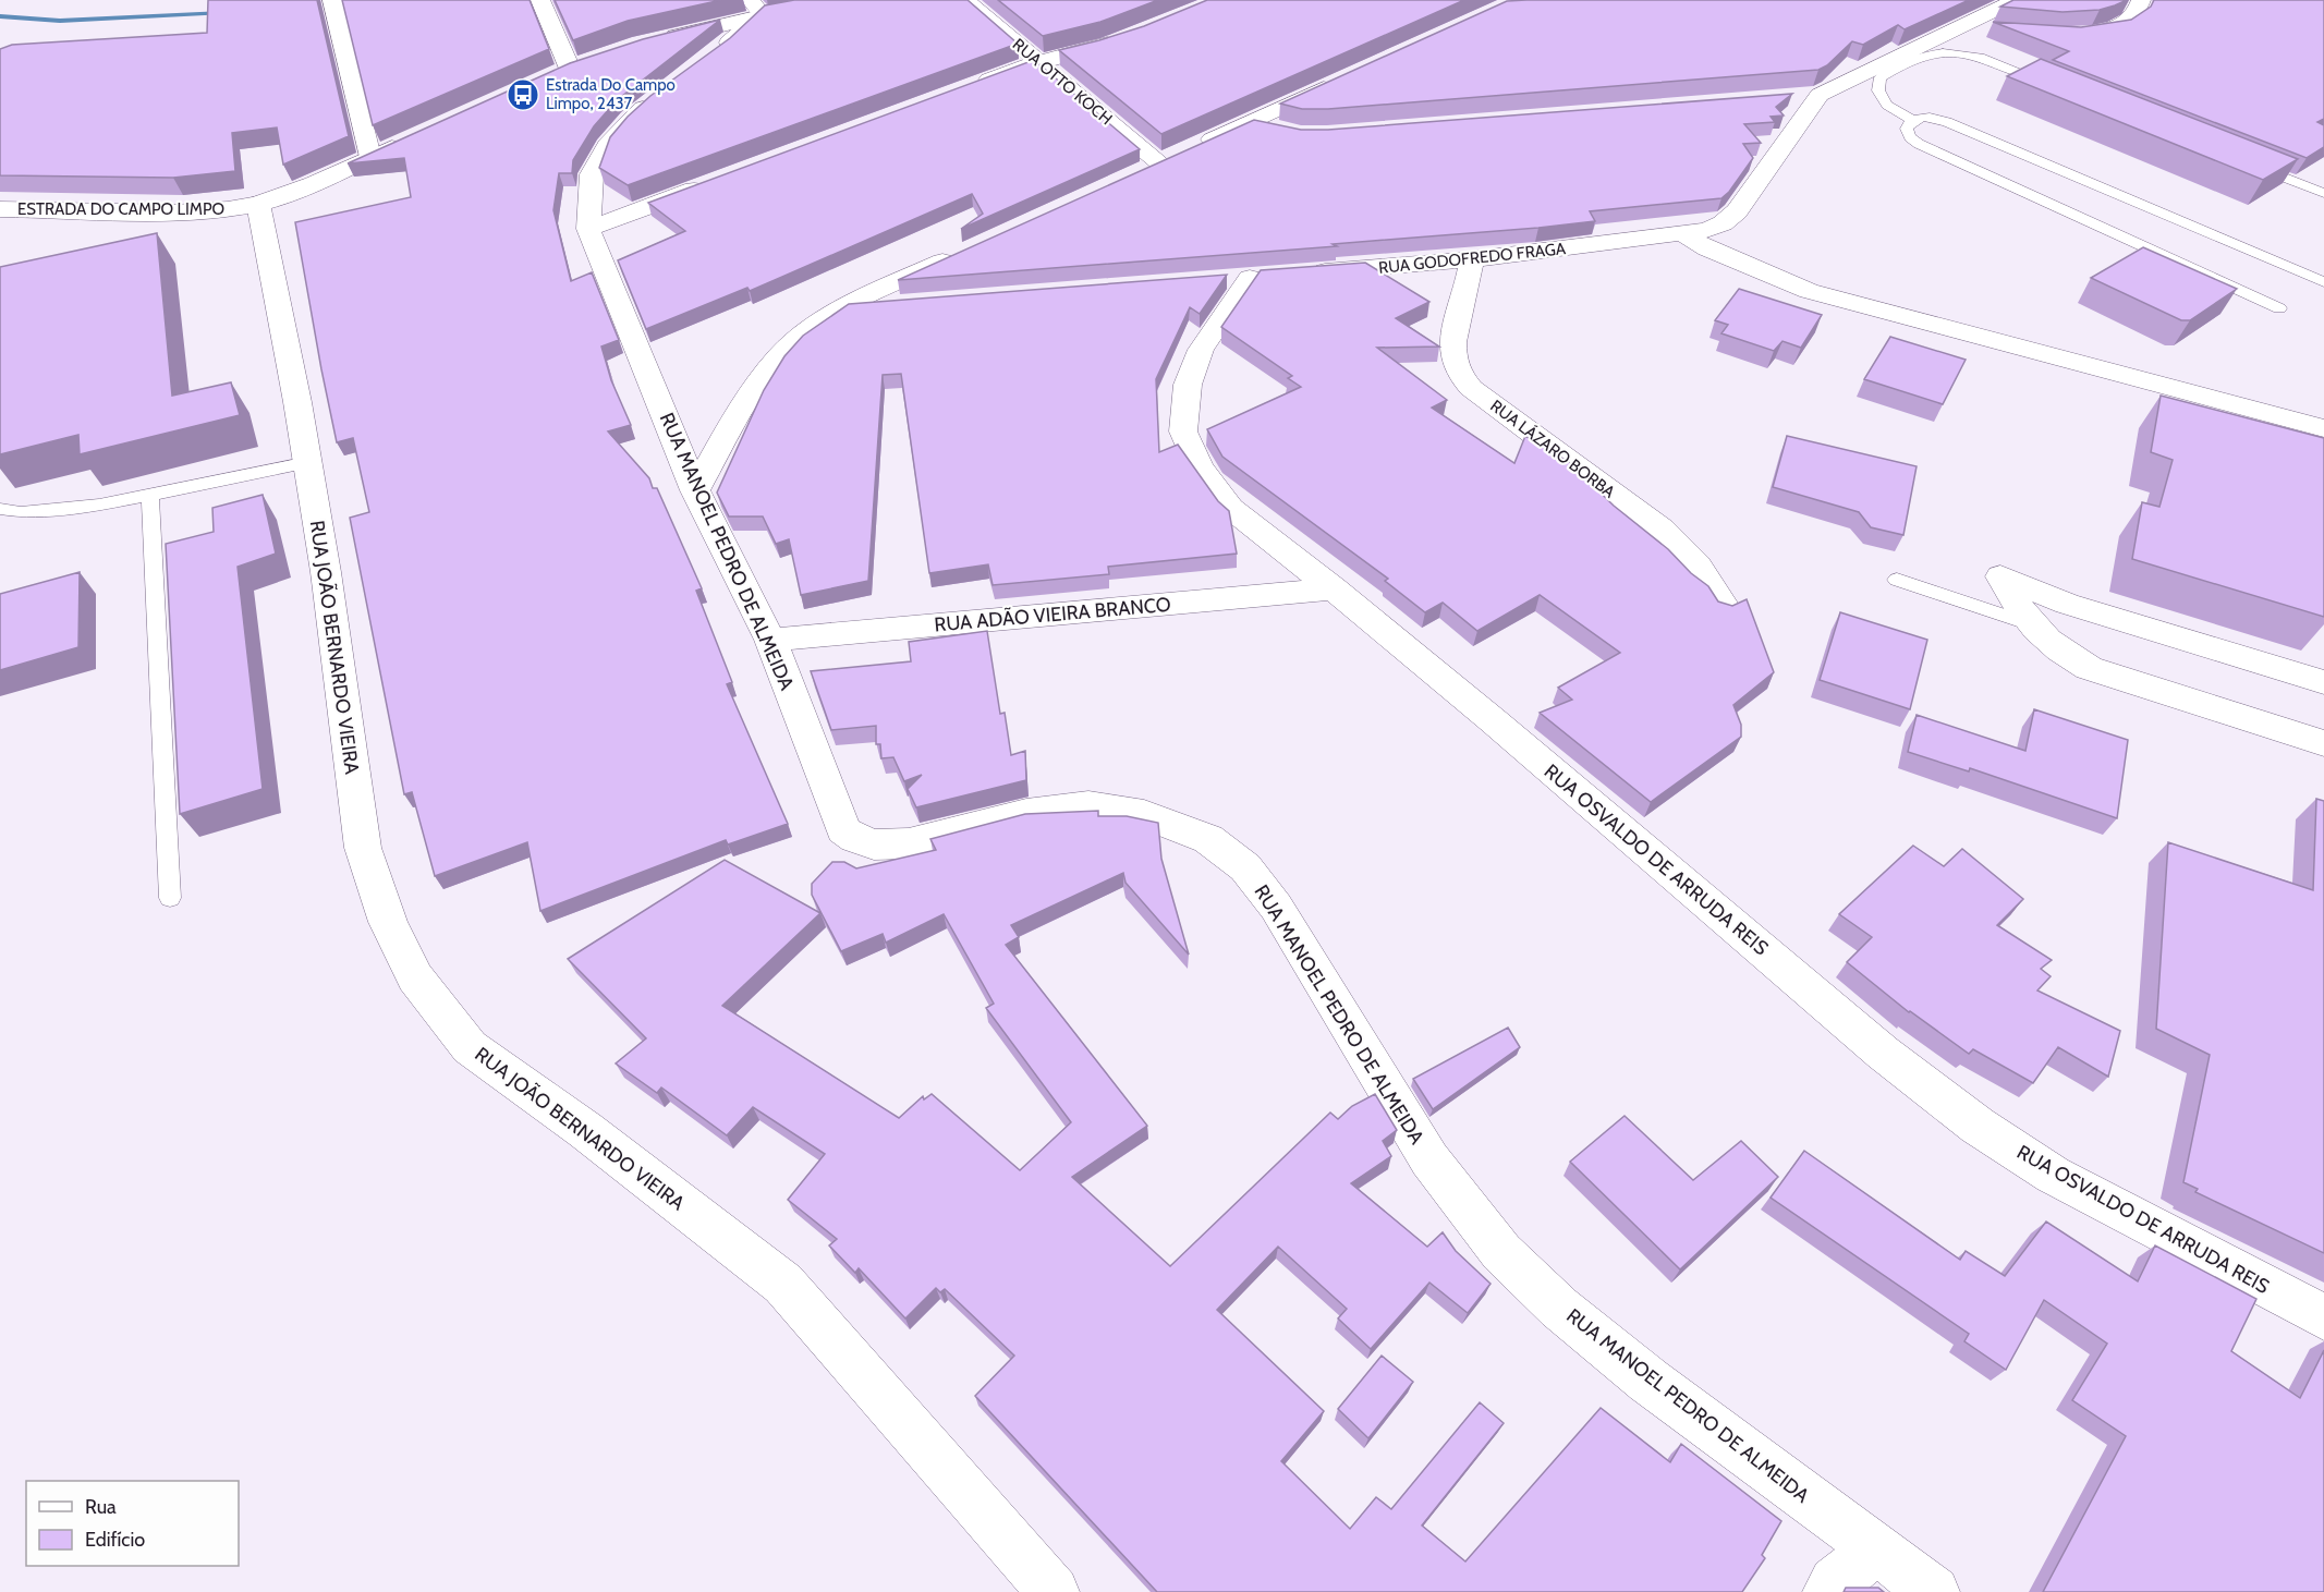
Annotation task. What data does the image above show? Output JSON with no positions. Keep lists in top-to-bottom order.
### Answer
{
  "streets": {
    "street": [
      "RUA OTTO KOCH",
      "ESTRADA DO CAMPO LIMPO",
      "RUA GODOFREDO FRAGA",
      "RUA LÁZARO BORBA",
      "RUA MANOEL PEDRO DE ALMEIDA",
      "RUA ADÃO VIEIRA BRANCO",
      "RUA JOÃO BERNARDO VIEIRA",
      "RUA OSVALDO DE ARRUDA REIS"
    ]
  },
  "crossings": [
    ["ESTRADA DO CAMPO LIMPO", "RUA JOÃO BERNARDO VIEIRA"],
    ["RUA GODOFREDO FRAGA", "RUA LÁZARO BORBA"],
    ["RUA MANOEL PEDRO DE ALMEIDA", "RUA ADÃO VIEIRA BRANCO"],
    ["RUA ADÃO VIEIRA BRANCO", "RUA OSVALDO DE ARRUDA REIS"]
  ],
  "places": {
    "bus stop": ["Estrada Do Campo Limpo, 2437"]
  },
  "legend": ["Rua", "Edifício"]
}
